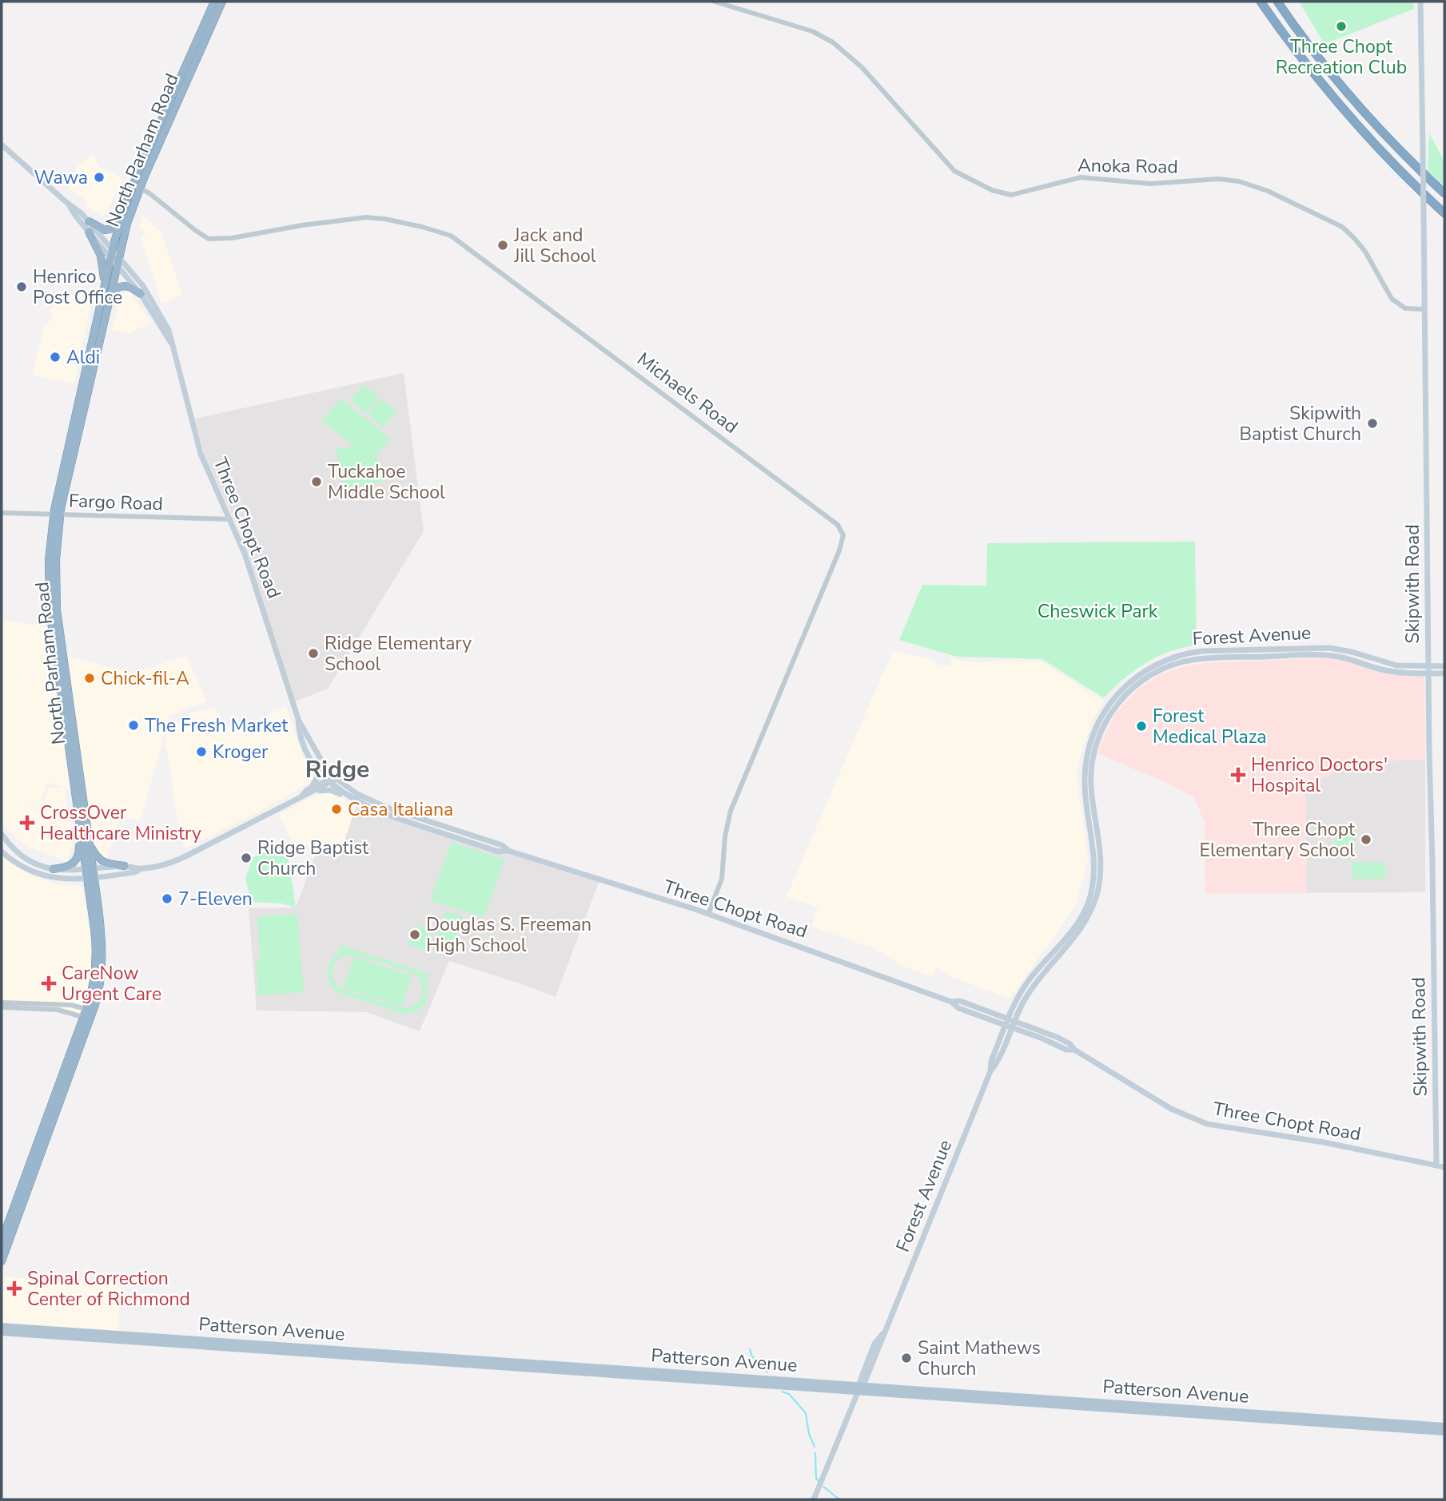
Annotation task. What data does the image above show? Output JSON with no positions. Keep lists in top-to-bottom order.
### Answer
{
  "streets": {
    "highway": ["North Parham Road"],
    "main road": [
      "Three Chopt Road",
      "Skipwith Road",
      "Forest Avenue",
      "Patterson Avenue"
    ],
    "street": ["Anoka Road", "Michaels Road", "Fargo Road"]
  },
  "crossings": [
    ["North Parham Road", "Michaels Road"],
    ["North Parham Road", "Fargo Road"],
    ["North Parham Road", "Three Chopt Road"],
    ["Anoka Road", "Skipwith Road"],
    ["Michaels Road", "Three Chopt Road"],
    ["Fargo Road", "Three Chopt Road"],
    ["Three Chopt Road", "Skipwith Road"],
    ["Three Chopt Road", "Forest Avenue"],
    ["Skipwith Road", "Forest Avenue"],
    ["Forest Avenue", "Patterson Avenue"]
  ],
  "districts": ["Ridge"],
  "parks": ["Cheswick Park"],
  "places": {
    "other": [
      "Three Chopt Recreation Club",
      "Wawa",
      "Jack and Jill School",
      "Henrico Post Office",
      "Aldi",
      "Skipwith Baptist Church",
      "Tuckahoe Middle School",
      "Ridge Elementary School",
      "Chick-fil-A",
      "The Fresh Market",
      "Forest Medical Plaza",
      "Kroger",
      "Casa Italiana",
      "Three Chopt Elementary School",
      "Ridge Baptist Church",
      "7-Eleven",
      "Douglas S. Freeman High School",
      "Saint Mathews Church"
    ],
    "health": [
      "Henrico Doctors' Hospital",
      "CrossOver Healthcare Ministry",
      "CareNow Urgent Care",
      "Spinal Correction Center of Richmond"
    ]
  }
}
